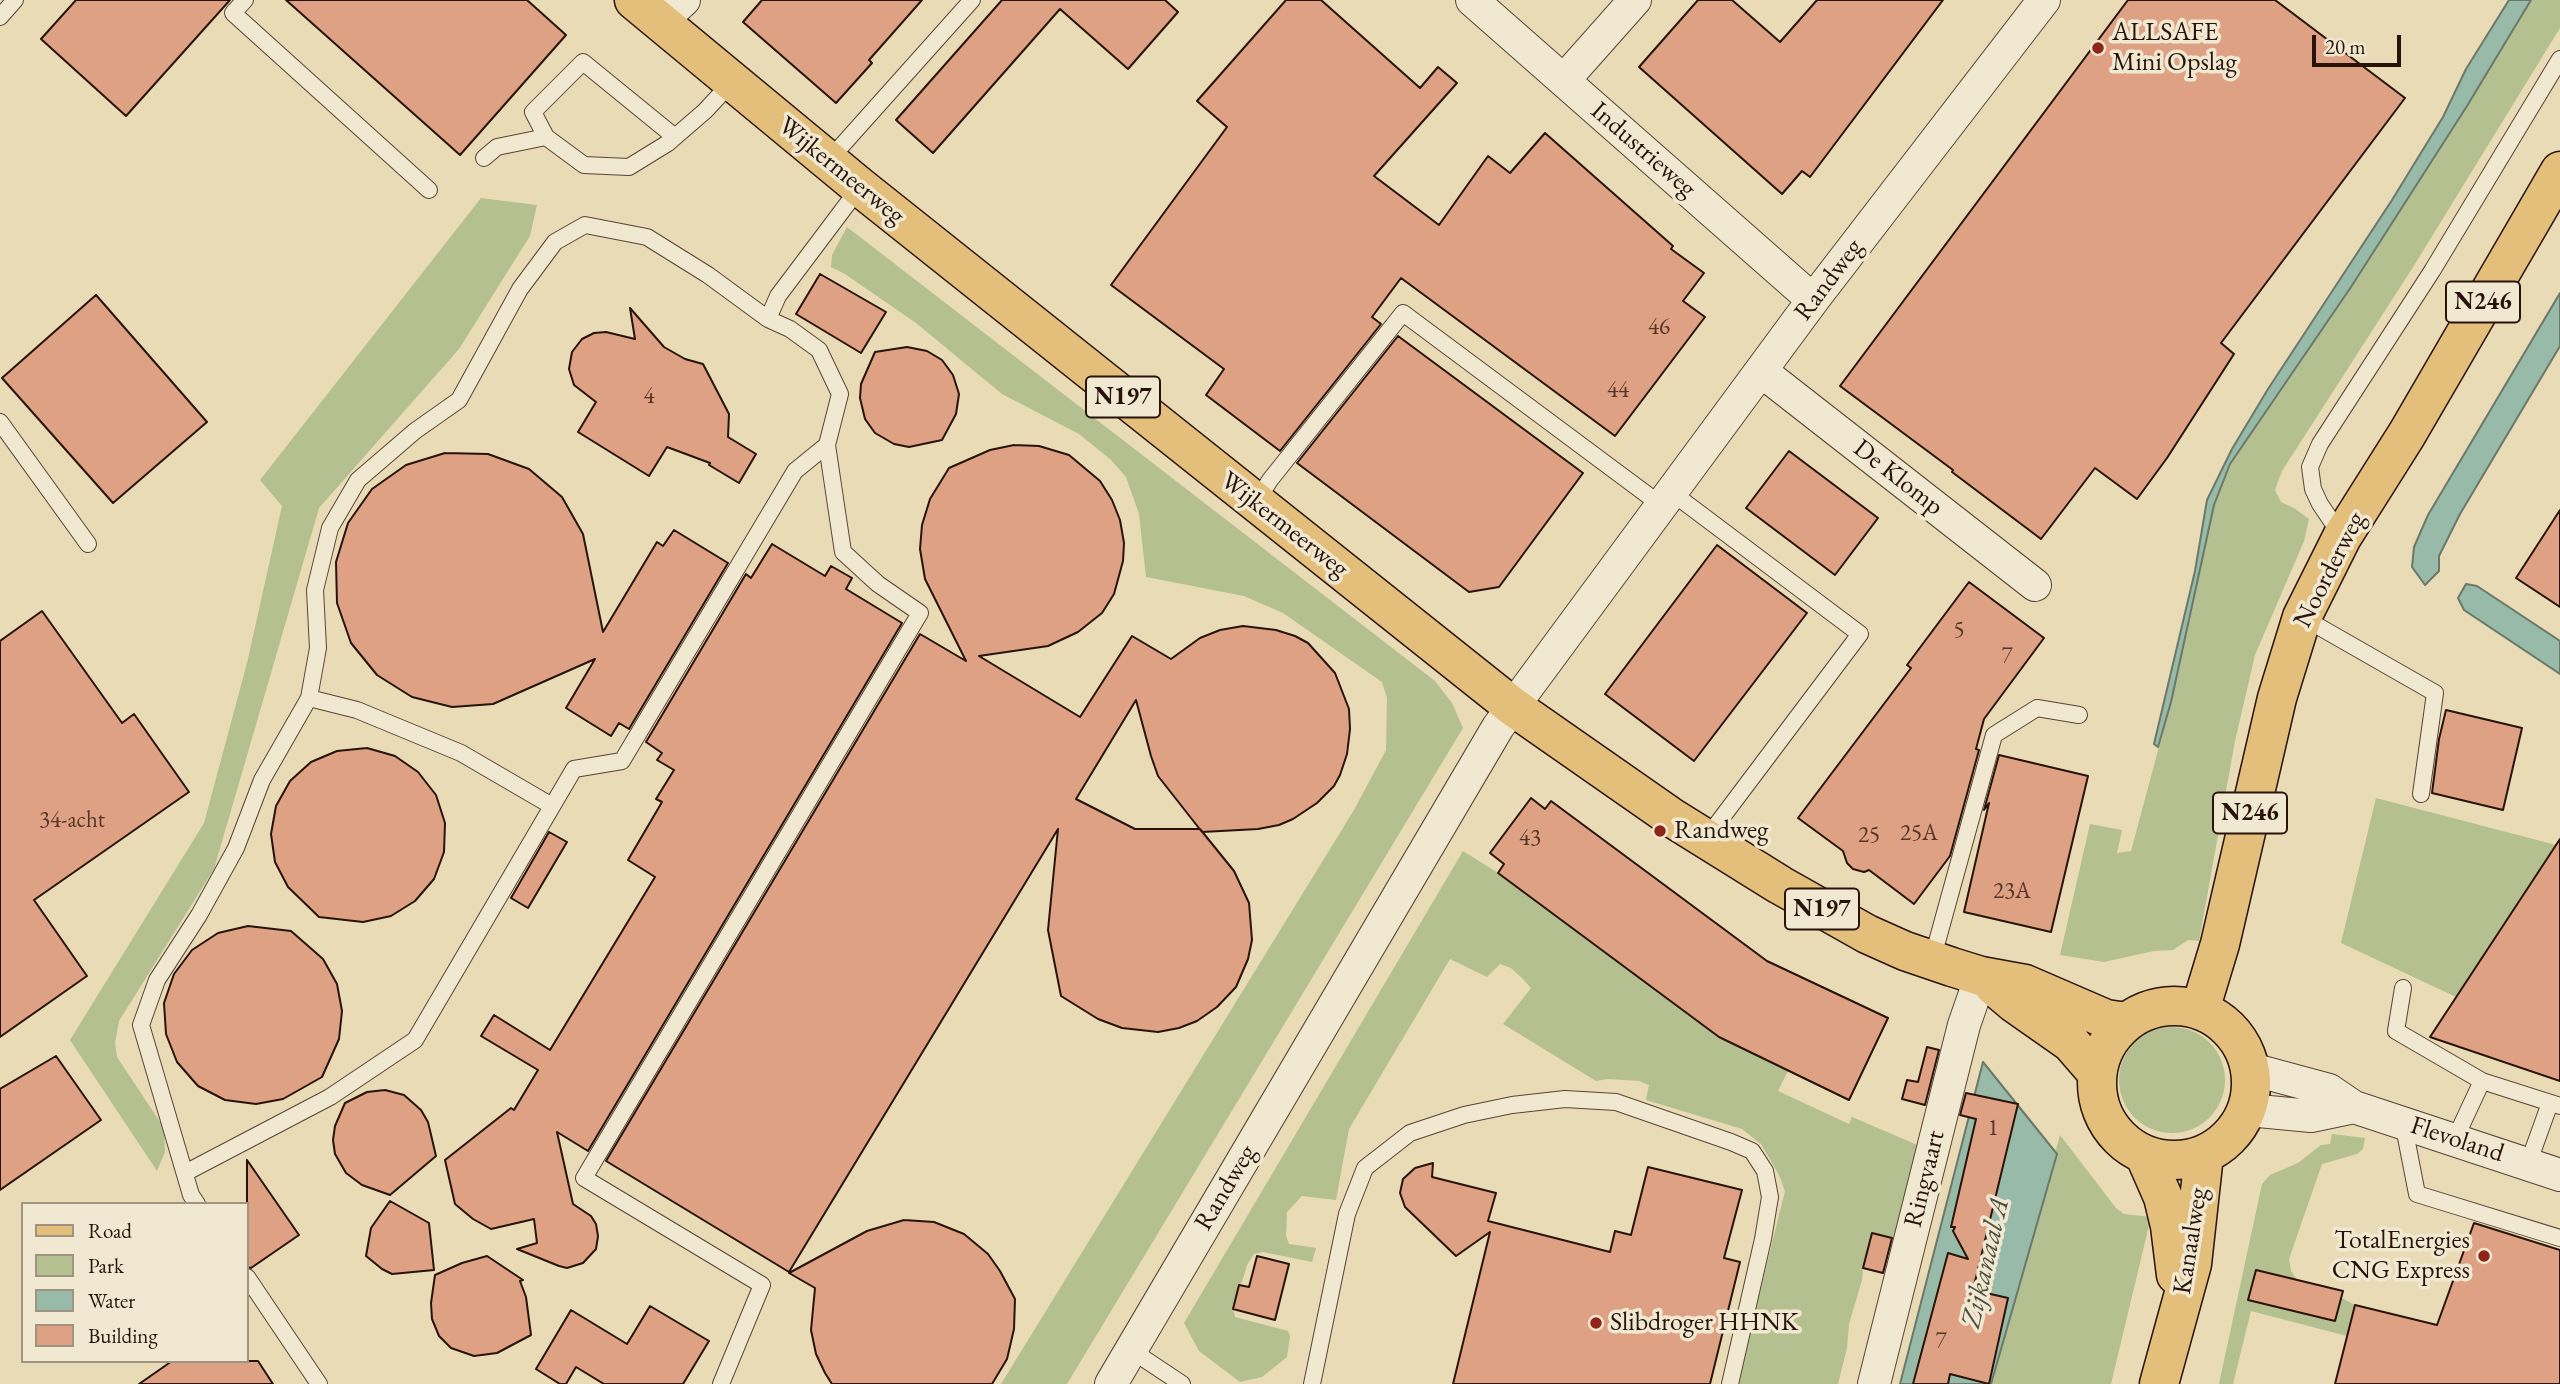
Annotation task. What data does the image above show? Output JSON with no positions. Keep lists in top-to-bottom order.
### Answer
{
  "streets": {
    "main road": [
      "Wijkermeerweg",
      "N246",
      "N197",
      "Noorderweg",
      "Kanaalweg"
    ],
    "street": [
      "Industrieweg",
      "Randweg",
      "De Klomp",
      "Flevoland",
      "Ringvaart"
    ]
  },
  "crossings": [
    ["Industrieweg", "Randweg"],
    ["Wijkermeerweg", "Randweg"],
    ["Wijkermeerweg", "Noorderweg"],
    ["Wijkermeerweg", "Flevoland"],
    ["Wijkermeerweg", "Ringvaart"],
    ["Wijkermeerweg", "Kanaalweg"],
    ["Randweg", "De Klomp"],
    ["Noorderweg", "Flevoland"],
    ["Noorderweg", "Kanaalweg"],
    ["Flevoland", "Kanaalweg"]
  ],
  "water": ["Zijkanaal A"],
  "places": [
    "ALLSAFE Mini Opslag",
    "Randweg",
    "TotalEnergies CNG Express",
    "Slibdroger HHNK"
  ],
  "house_numbers": [
    "46",
    "44",
    "4",
    "5",
    "7",
    "34-acht",
    "25A",
    "25",
    "43",
    "23A",
    "1",
    "7"
  ],
  "legend": [
    "Road",
    "Park",
    "Water",
    "Building"
  ],
  "scale_bar": "20 m"
}
